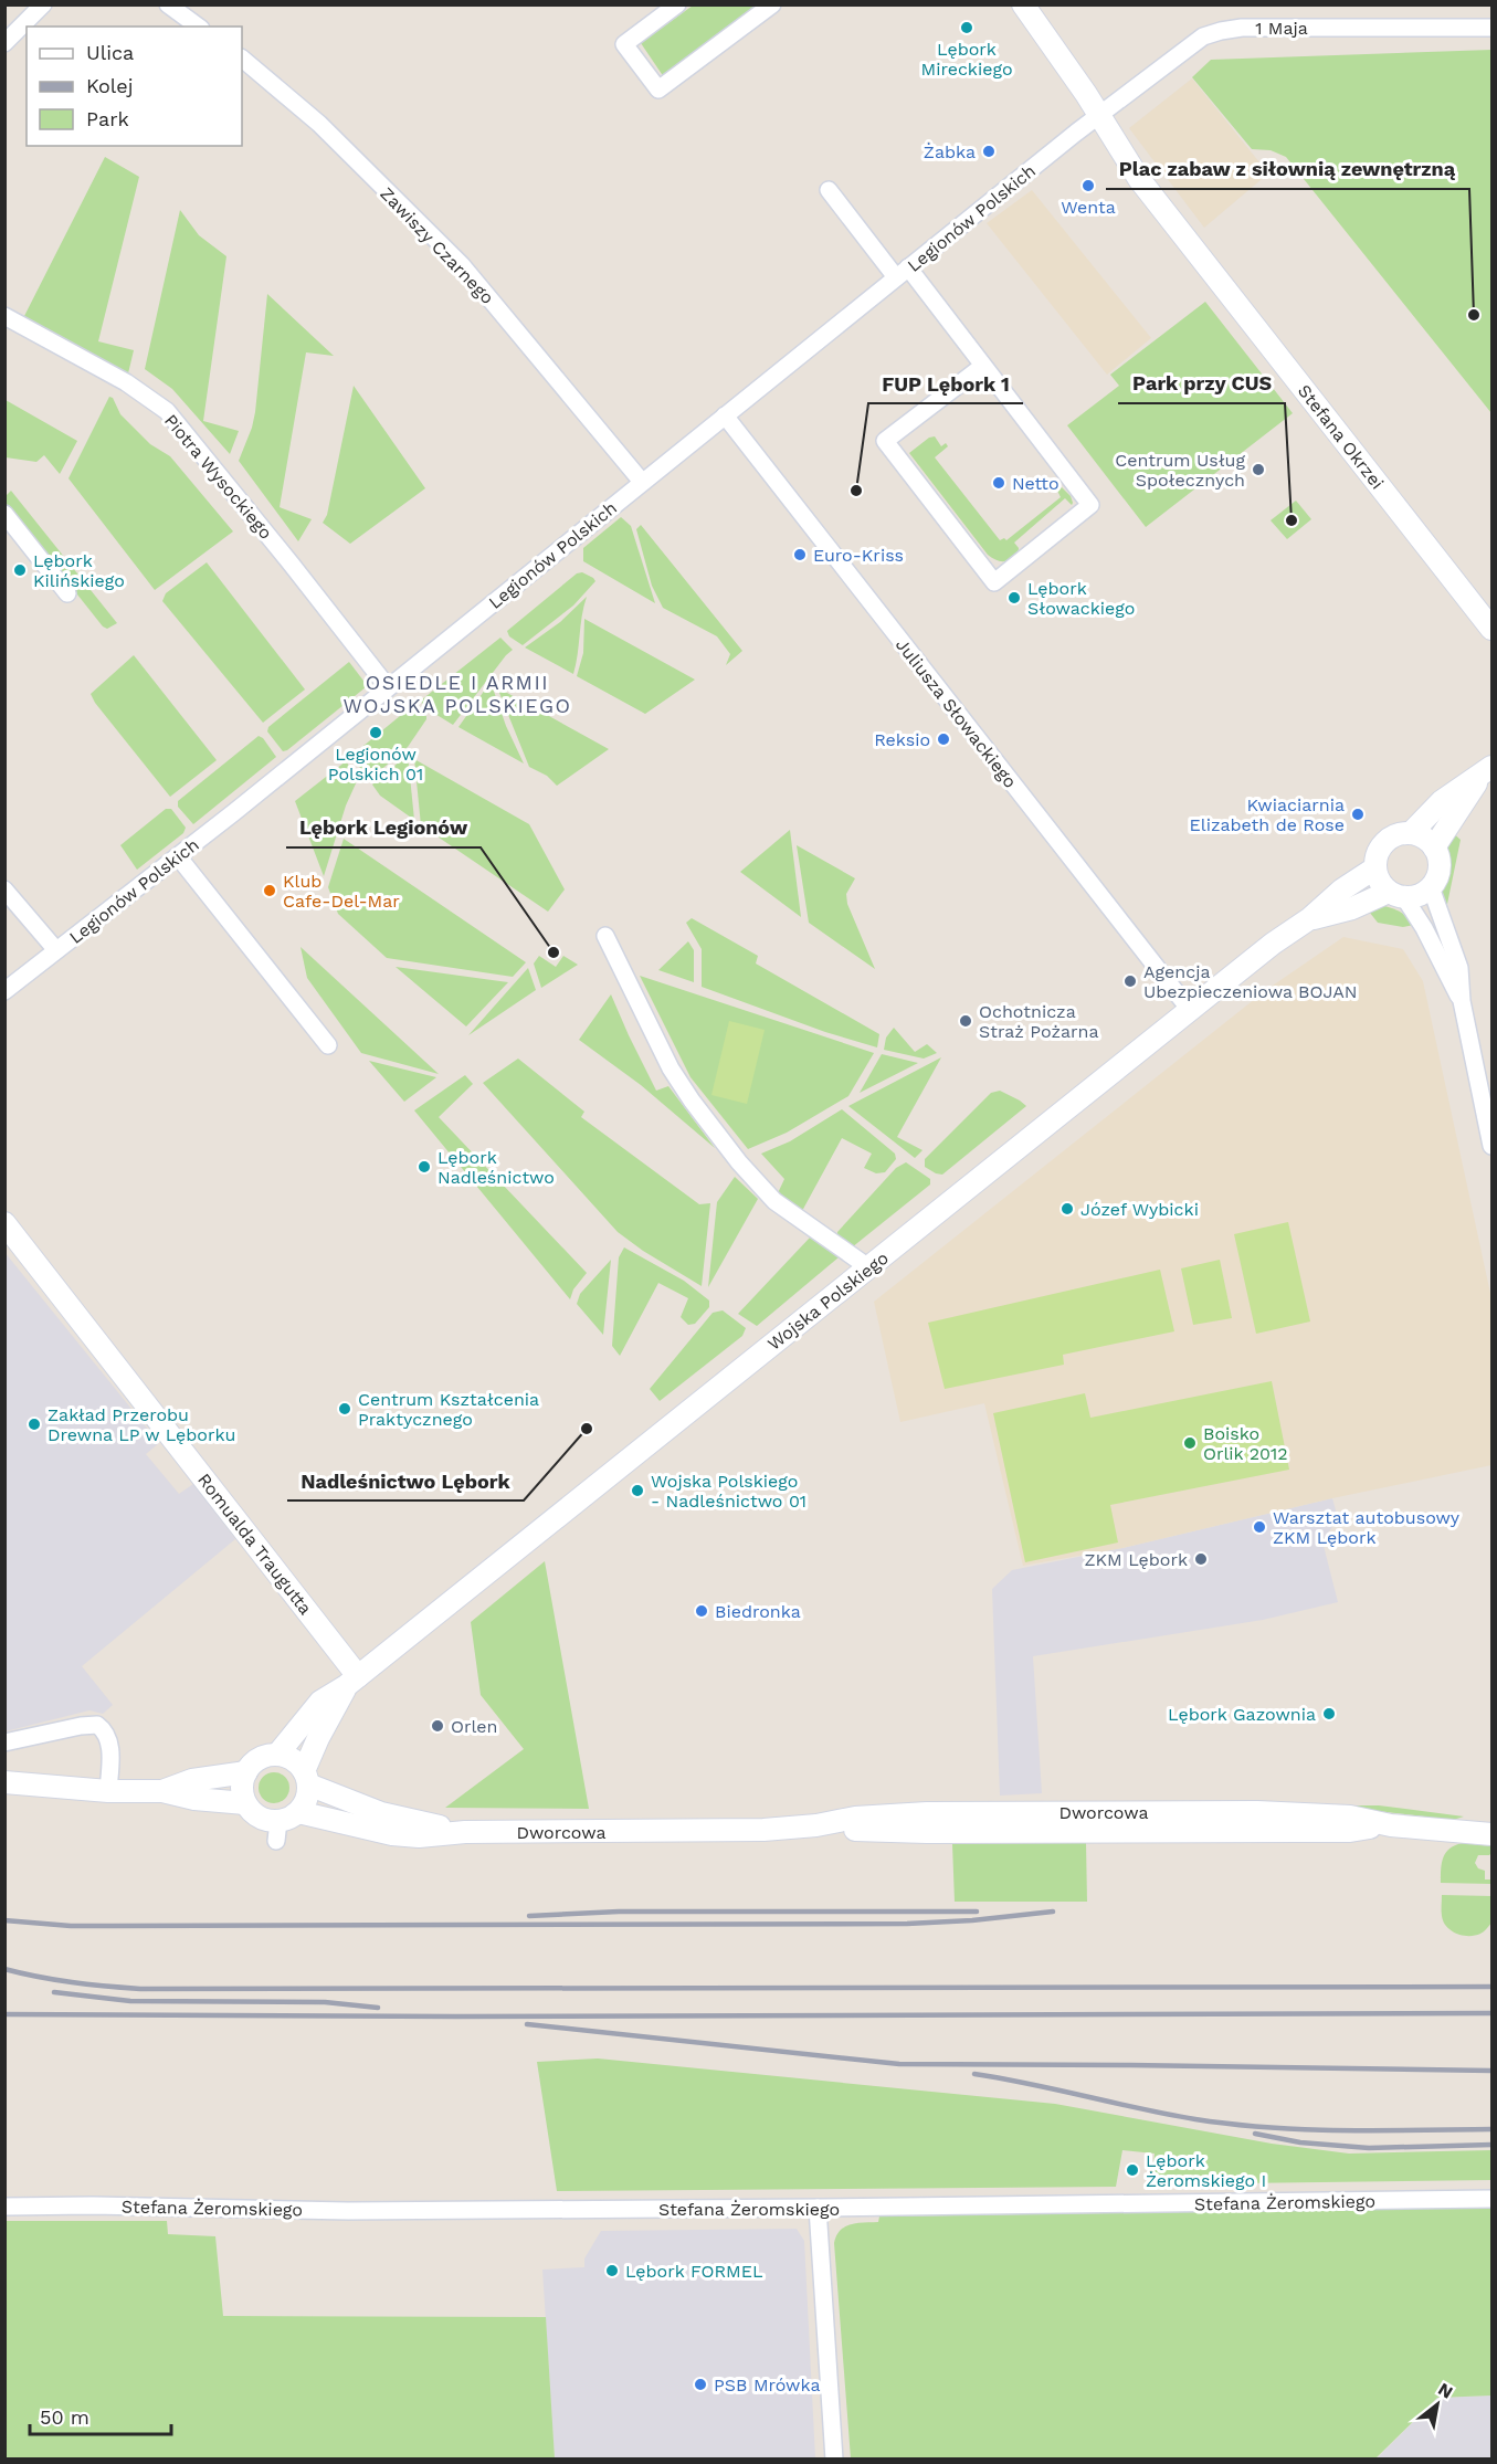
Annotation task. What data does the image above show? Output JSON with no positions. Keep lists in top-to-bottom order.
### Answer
{
  "streets": {
    "street": [
      "1 Maja",
      "Legionów Polskich",
      "Zawiszy Czarnego",
      "Stefana Okrzei",
      "Piotra Wysockiego",
      "Juliusza Słowackiego",
      "Wojska Polskiego",
      "Romualda Traugutta",
      "Dworcowa",
      "Stefana Żeromskiego"
    ]
  },
  "crossings": [
    ["1 Maja", "Legionów Polskich"],
    ["1 Maja", "Stefana Okrzei"],
    ["Legionów Polskich", "Zawiszy Czarnego"],
    ["Legionów Polskich", "Stefana Okrzei"],
    ["Legionów Polskich", "Piotra Wysockiego"],
    ["Legionów Polskich", "Juliusza Słowackiego"],
    ["Juliusza Słowackiego", "Wojska Polskiego"],
    ["Wojska Polskiego", "Romualda Traugutta"],
    ["Wojska Polskiego", "Dworcowa"]
  ],
  "districts": ["OSIEDLE I ARMII WOJSKA POLSKIEGO"],
  "places": [
    "Lębork Mireckiego",
    "Żabka",
    "Wenta",
    "Plac zabaw z siłownią zewnętrzną",
    "Centrum Usług Społecznych",
    "Netto",
    "FUP Lębork 1",
    "Park przy CUS",
    "Euro-Kriss",
    "Lębork Kilińskiego",
    "Lębork Słowackiego",
    "Legionów Polskich 01",
    "Reksio",
    "Kwiaciarnia Elizabeth de Rose",
    "Klub Cafe-Del-Mar",
    "Lębork Legionów",
    "Agencja Ubezpieczeniowa BOJAN",
    "Ochotnicza Straż Pożarna",
    "Lębork Nadleśnictwo",
    "Józef Wybicki",
    "Centrum Kształcenia Praktycznego",
    "Zakład Przerobu Drewna LP w Lęborku",
    "Nadleśnictwo Lębork",
    "Boisko Orlik 2012",
    "Wojska Polskiego - Nadleśnictwo 01",
    "Warsztat autobusowy ZKM Lębork",
    "ZKM Lębork",
    "Biedronka",
    "Lębork Gazownia",
    "Orlen",
    "Lębork Żeromskiego I",
    "Lębork FORMEL",
    "PSB Mrówka"
  ],
  "legend": ["Ulica", "Kolej", "Park"],
  "scale_bar": "50 m",
  "north": "top right"
}
